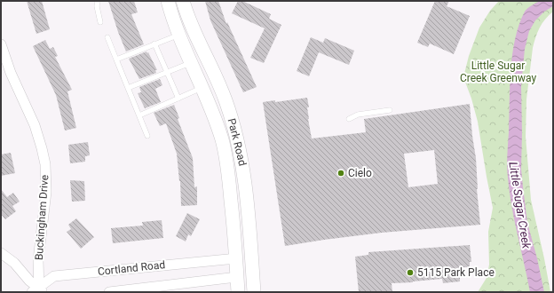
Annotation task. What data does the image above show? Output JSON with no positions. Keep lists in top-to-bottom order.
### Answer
{
  "streets": {
    "main road": ["Park Road"],
    "street": ["Buckingham Drive", "Cortland Road"]
  },
  "crossings": [
    ["Park Road", "Cortland Road"],
    ["Buckingham Drive", "Cortland Road"]
  ],
  "water": ["Little Sugar Creek"],
  "parks": ["Little Sugar Creek Greenway"],
  "places": ["Cielo", "5115 Park Place"]
}
